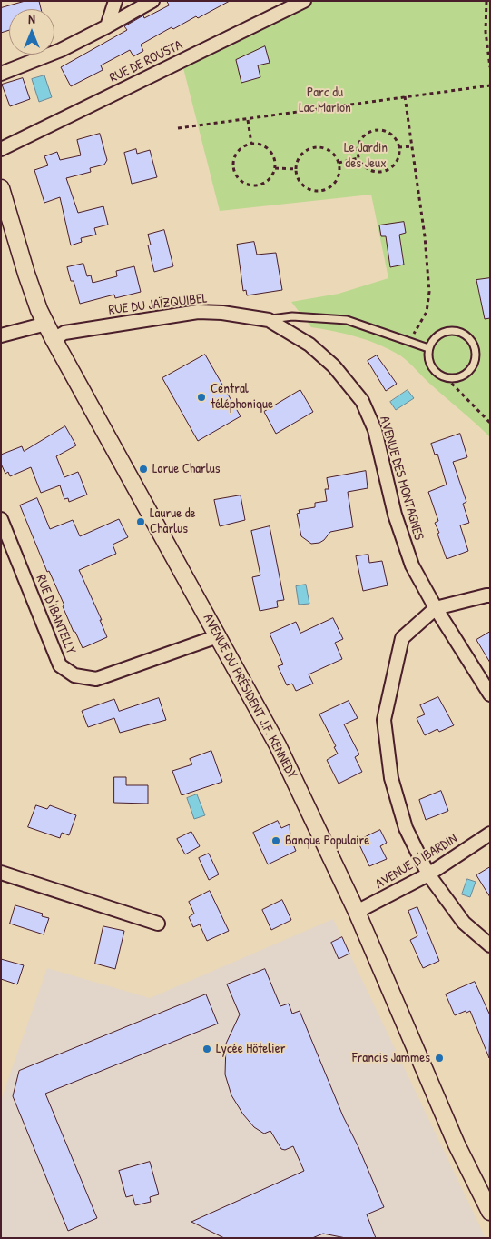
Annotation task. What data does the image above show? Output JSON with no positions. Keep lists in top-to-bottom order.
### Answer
{
  "streets": {
    "street": [
      "RUE DE ROUSTA",
      "RUE DU JAÏZQUIBEL",
      "AVENUE DES MONTAGNES",
      "RUE D'IBANTELLY",
      "AVENUE DU PRÉSIDENT J.F. KENNEDY",
      "AVENUE D'IBARDIN"
    ]
  },
  "crossings": [
    ["RUE DU JAÏZQUIBEL", "AVENUE DES MONTAGNES"],
    ["RUE DU JAÏZQUIBEL", "AVENUE DU PRÉSIDENT J.F. KENNEDY"],
    ["RUE D'IBANTELLY", "AVENUE DU PRÉSIDENT J.F. KENNEDY"],
    ["AVENUE DU PRÉSIDENT J.F. KENNEDY", "AVENUE D'IBARDIN"]
  ],
  "parks": ["Parc du Lac Marion", "Le Jardin des Jeux"],
  "places": [
    "Central téléphonique",
    "Larue Charlus",
    "Laurue de Charlus",
    "Banque Populaire",
    "Lycée Hôtelier",
    "Francis Jammes"
  ],
  "north": "top"
}
